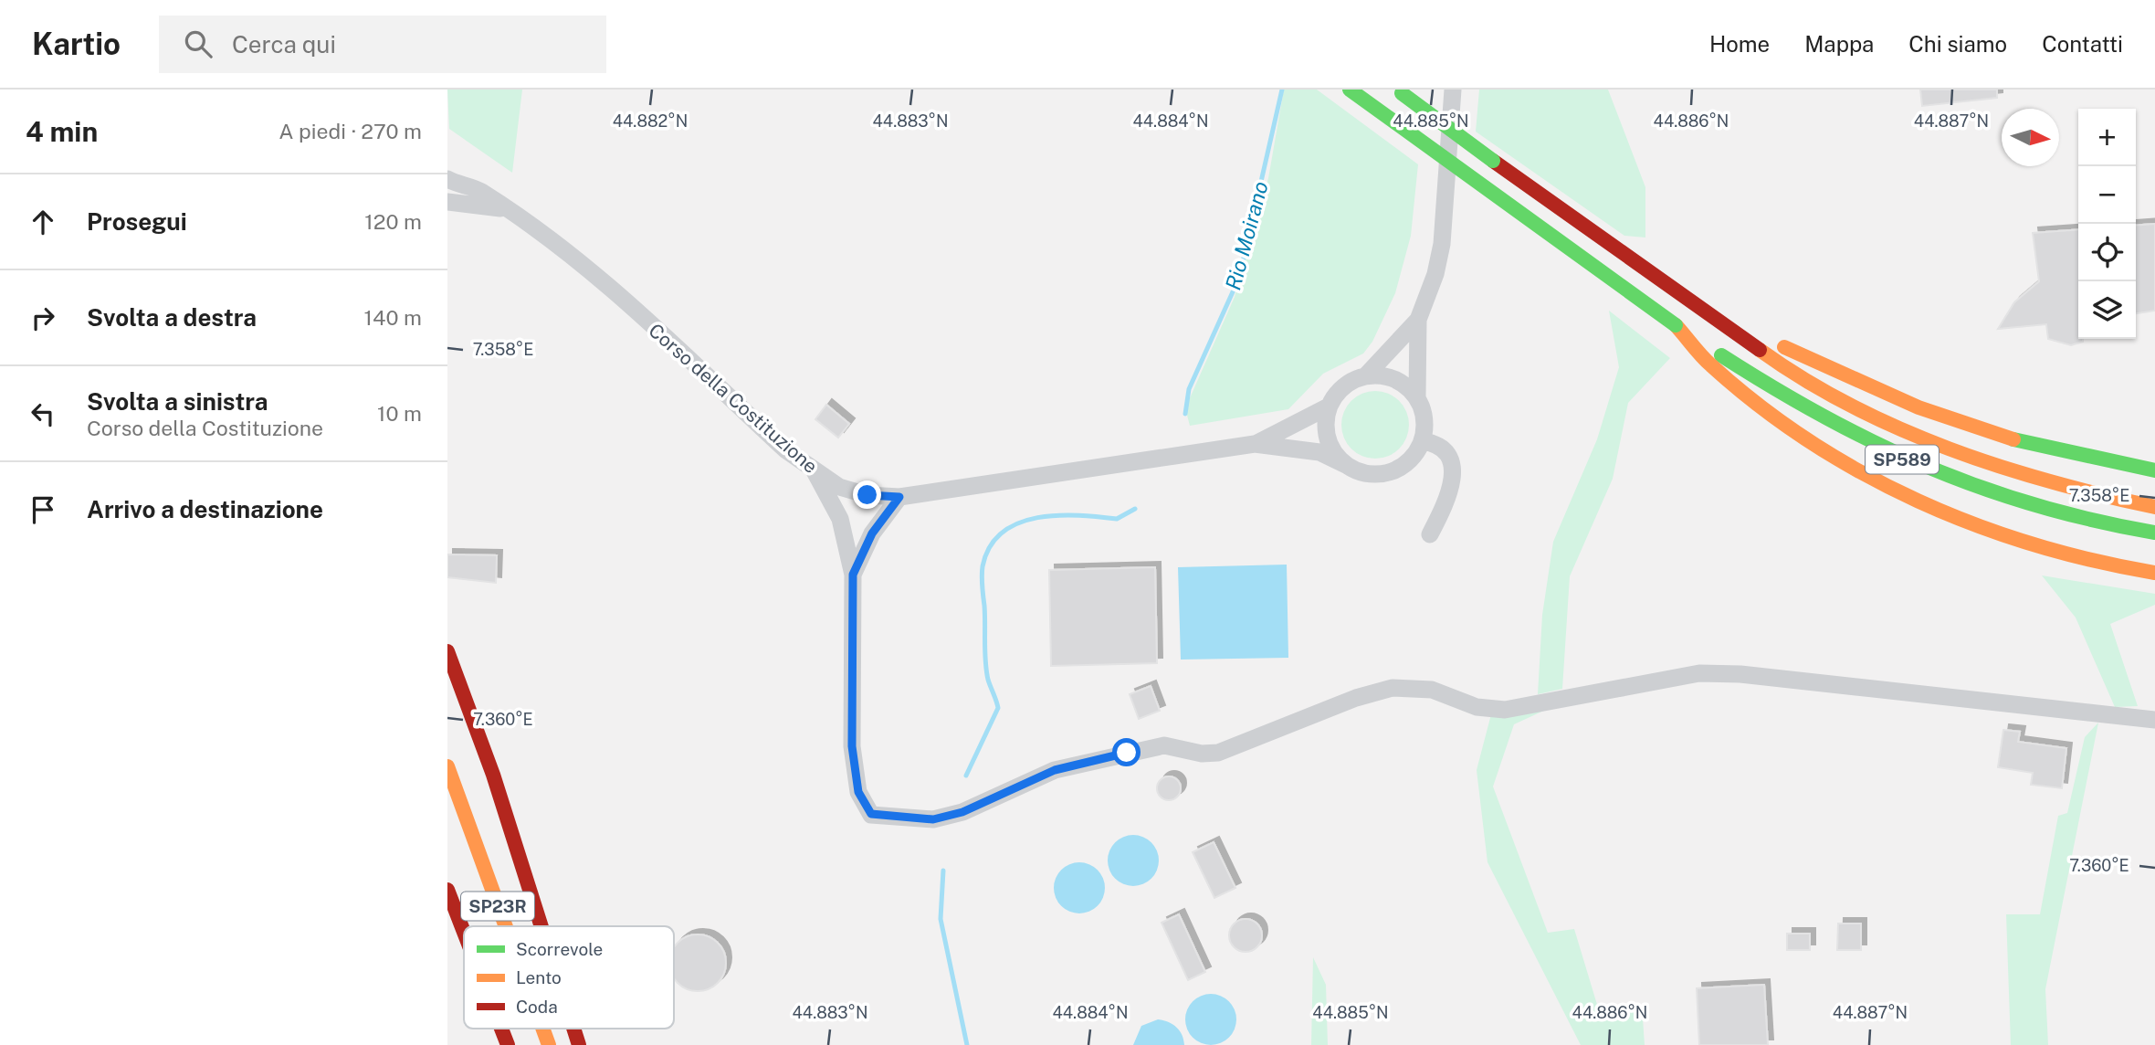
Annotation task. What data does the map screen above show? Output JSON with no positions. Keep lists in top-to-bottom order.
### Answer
{
  "streets": {
    "main road": ["SP589", "SP23R"],
    "street": ["Corso della Costituzione"]
  },
  "water": ["Rio Moirano"],
  "legend": ["Scorrevole", "Lento", "Coda"],
  "north": "right",
  "page": {
    "header": "Kartio",
    "search": "Cerca qui",
    "nav": [
      "Home",
      "Mappa",
      "Chi siamo",
      "Contatti"
    ],
    "heading": ["4 min", "A piedi · 270 m"],
    "map_buttons": ["+", "−"],
    "list": [
      ["Prosegui", "120 m"],
      ["Svolta a destra", "140 m"],
      ["Svolta a sinistra", "Corso della Costituzione", "10 m"],
      "Arrivo a destinazione"
    ]
  },
  "coordinates": [
    "44.882°N",
    "44.883°N",
    "44.884°N",
    "44.885°N",
    "44.886°N",
    "44.887°N",
    "7.358°E",
    "7.360°E"
  ]
}
